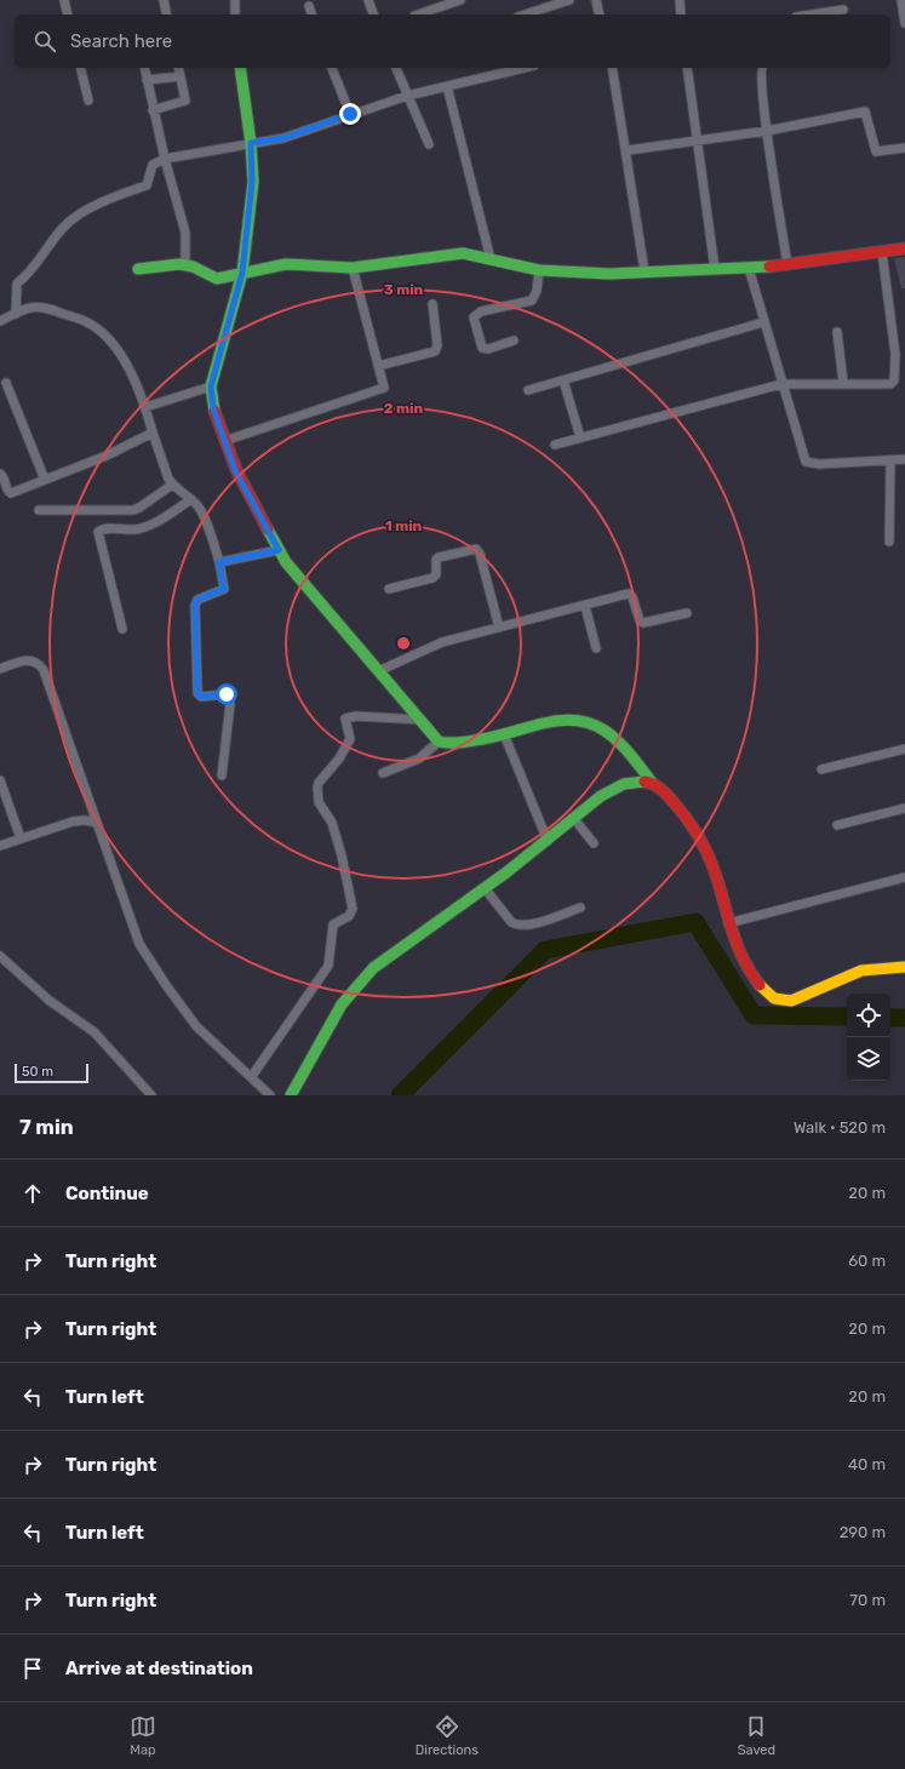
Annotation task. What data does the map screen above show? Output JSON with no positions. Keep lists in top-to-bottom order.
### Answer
{
  "scale_bar": "50 m",
  "page": {
    "search": "Search here",
    "scale": "50 m",
    "heading": ["7 min", "Walk · 520 m"],
    "list": [
      ["Continue", "20 m"],
      ["Turn right", "60 m"],
      ["Turn right", "20 m"],
      ["Turn left", "20 m"],
      ["Turn right", "40 m"],
      ["Turn left", "290 m"],
      ["Turn right", "70 m"],
      "Arrive at destination"
    ],
    "nav": ["Map", "Directions", "Saved"]
  },
  "rings": ["3 min", "2 min", "1 min"]
}
